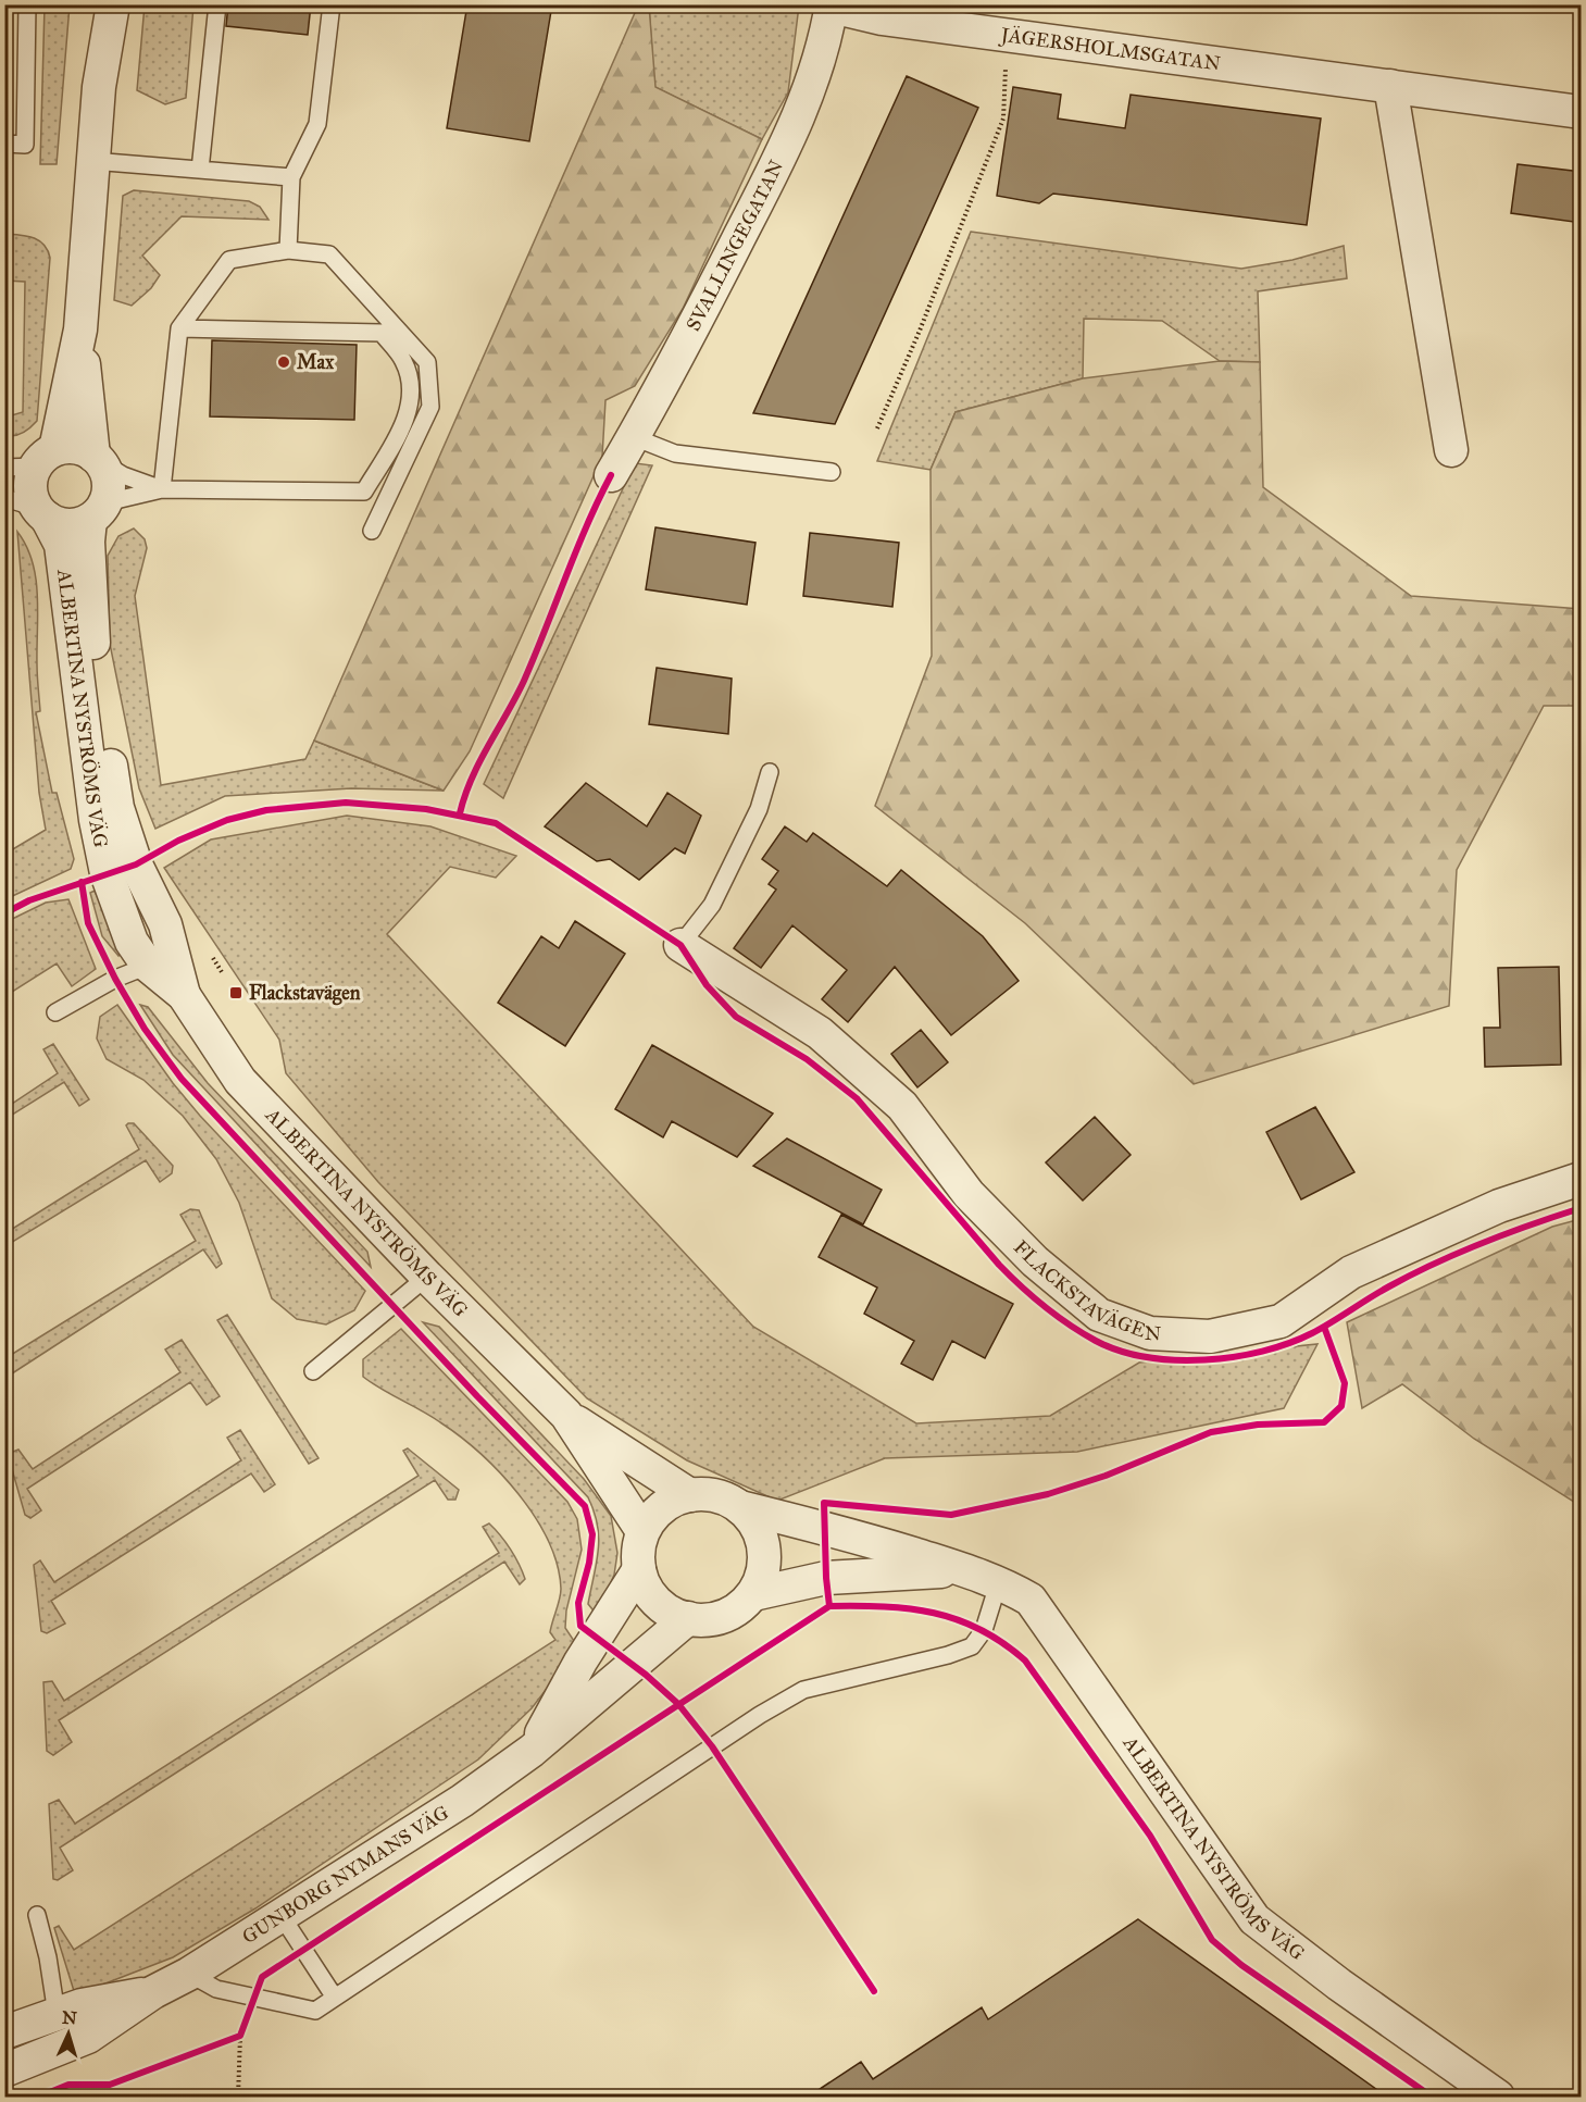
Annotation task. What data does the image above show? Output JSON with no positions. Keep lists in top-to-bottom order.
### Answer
{
  "streets": {
    "street": [
      "JÄGERSHOLMSGATAN",
      "SVALLINGEGATAN",
      "ALBERTINA NYSTRÖMS VÄG",
      "FLACKSTAVÄGEN",
      "GUNBORG NYMANS VÄG"
    ]
  },
  "crossings": [
    ["JÄGERSHOLMSGATAN", "SVALLINGEGATAN"],
    ["ALBERTINA NYSTRÖMS VÄG", "GUNBORG NYMANS VÄG"]
  ],
  "places": {
    "other": ["Max"],
    "transit": ["Flackstavägen"]
  },
  "north": "top"
}
